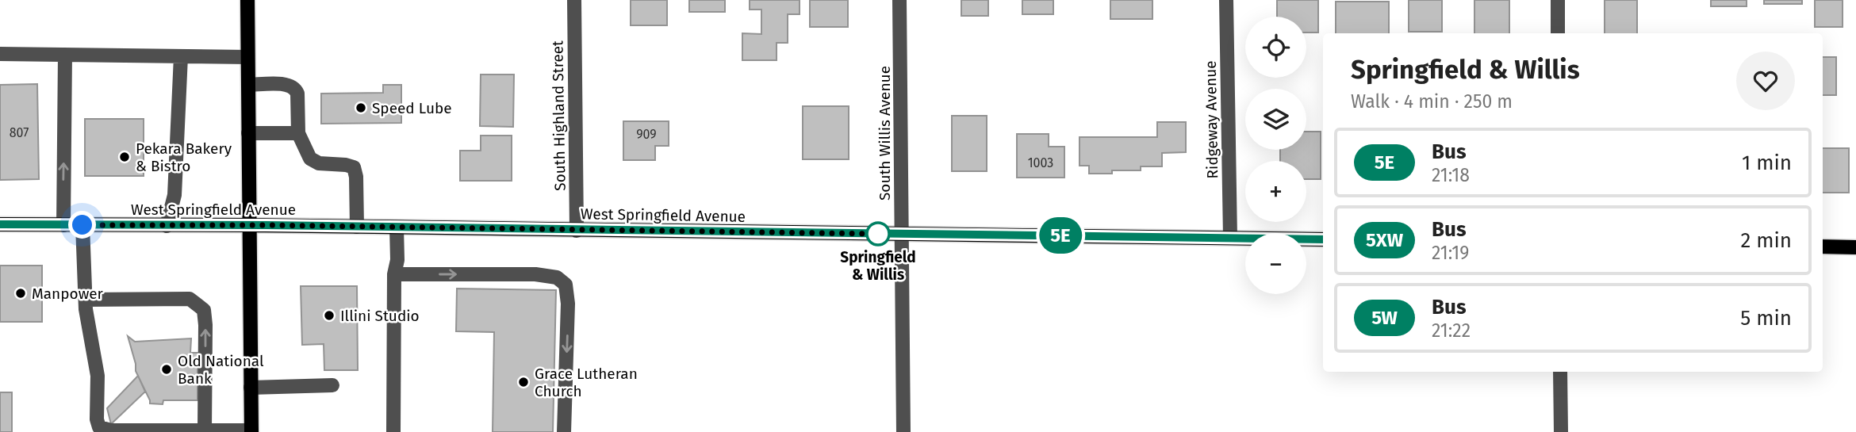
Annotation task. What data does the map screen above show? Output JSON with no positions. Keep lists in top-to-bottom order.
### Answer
{
  "streets": {
    "main road": ["West Springfield Avenue"],
    "street": ["South Highland Street", "Ridgeway Avenue", "South Willis Avenue"]
  },
  "crossings": [
    ["South Highland Street", "West Springfield Avenue"],
    ["Ridgeway Avenue", "West Springfield Avenue"],
    ["South Willis Avenue", "West Springfield Avenue"]
  ],
  "places": [
    "Speed Lube",
    "Pekara Bakery & Bistro",
    "Springfield & Willis",
    "Manpower",
    "Illini Studio",
    "Old National Bank",
    "Grace Lutheran Church"
  ],
  "lines": ["bus line 5E"],
  "house_numbers": ["807", "909", "1003"],
  "page": {
    "on_map": "5E",
    "map_buttons": ["+", "−"],
    "heading": ["Springfield & Willis", "Walk · 4 min · 250 m"],
    "list": [
      {
        "mark": "5E",
        "name": "Bus",
        "note": "21:18",
        "value": "1 min"
      },
      {
        "mark": "5XW",
        "name": "Bus",
        "note": "21:19",
        "value": "2 min"
      },
      {
        "mark": "5W",
        "name": "Bus",
        "note": "21:22",
        "value": "5 min"
      }
    ]
  }
}
